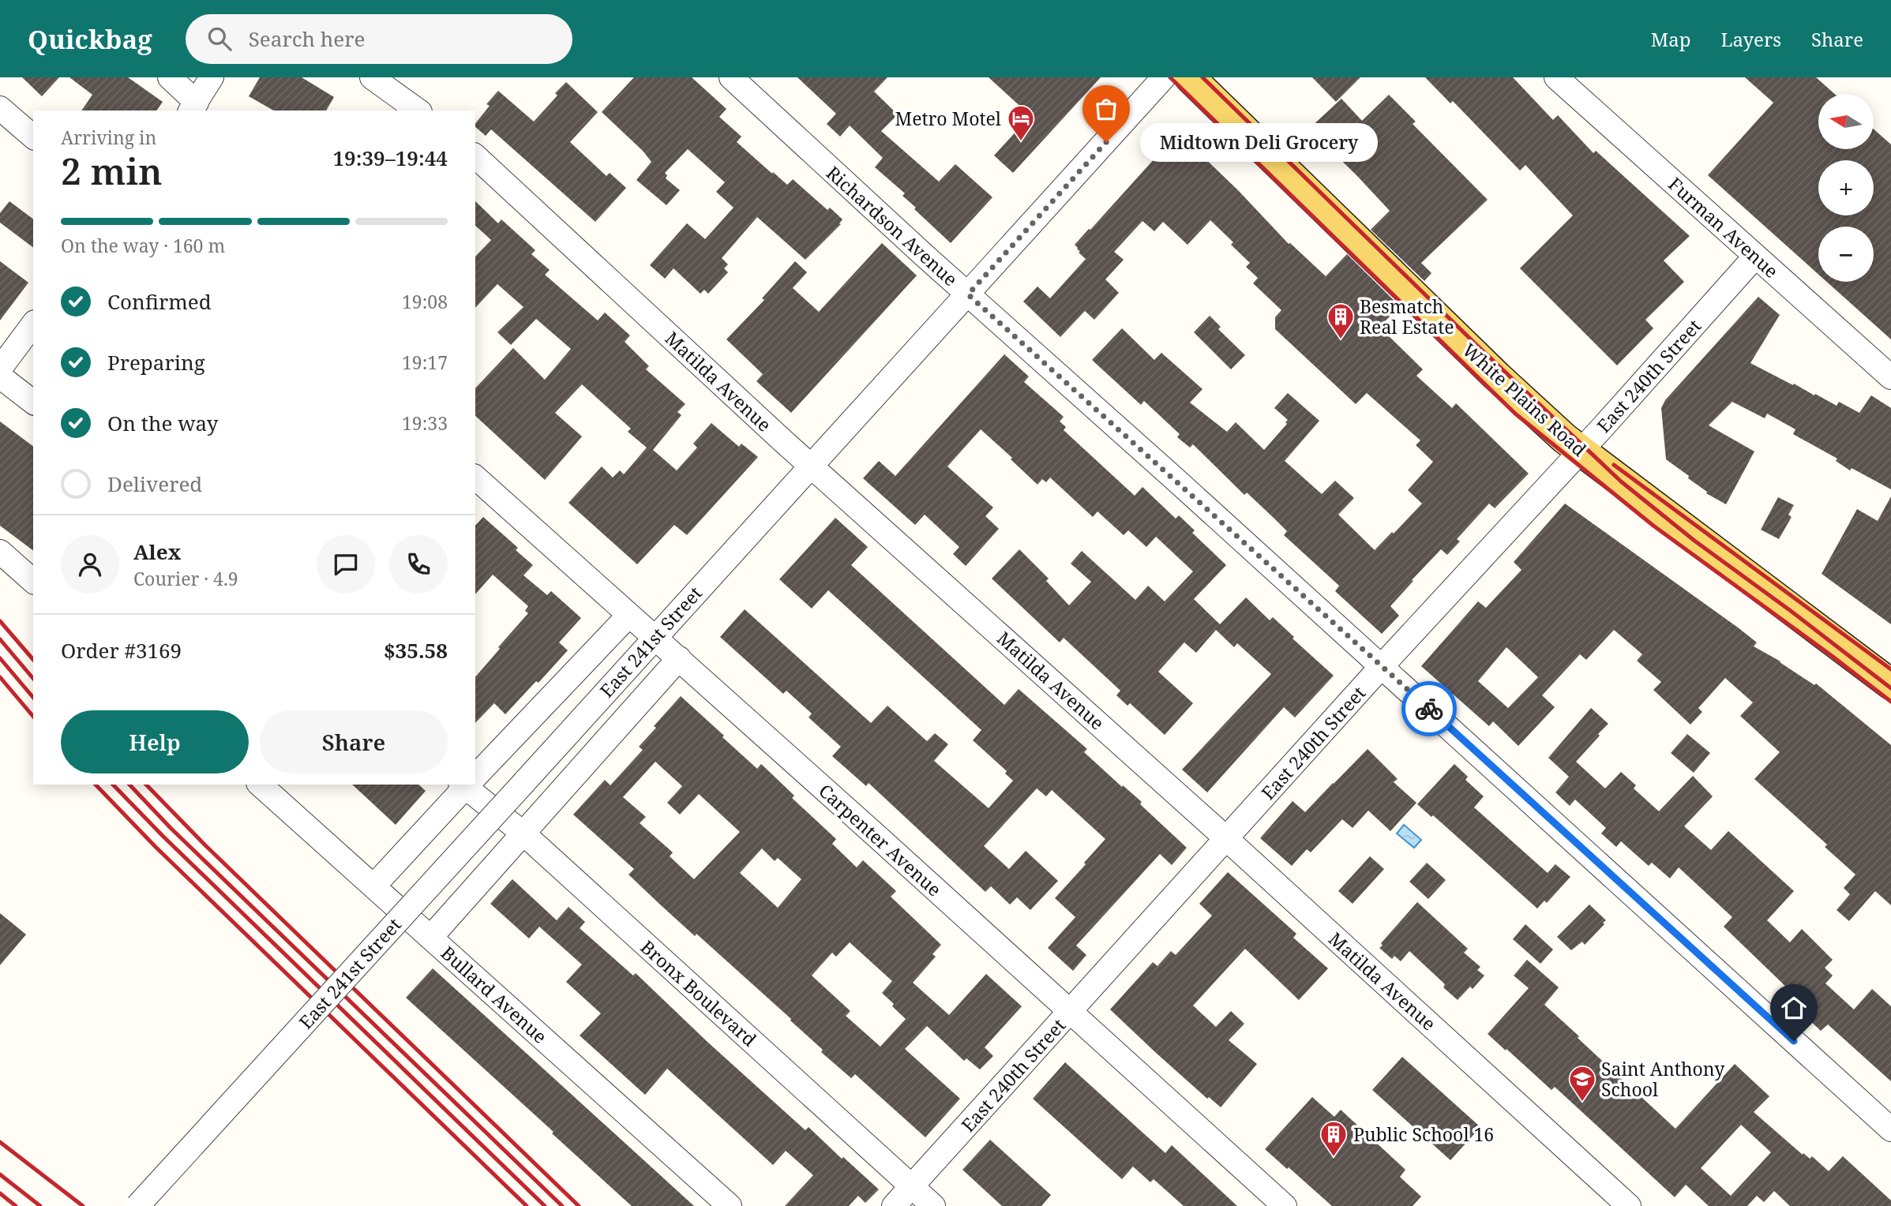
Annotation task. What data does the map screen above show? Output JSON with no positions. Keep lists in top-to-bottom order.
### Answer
{
  "streets": {
    "main road": ["White Plains Road"],
    "street": [
      "Richardson Avenue",
      "Furman Avenue",
      "East 240th Street",
      "Matilda Avenue",
      "East 241st Street",
      "Carpenter Avenue",
      "Bronx Boulevard",
      "Bullard Avenue"
    ]
  },
  "crossings": [
    ["Richardson Avenue", "East 240th Street"],
    ["Richardson Avenue", "East 241st Street"],
    ["Furman Avenue", "East 240th Street"],
    ["East 240th Street", "Matilda Avenue"],
    ["East 240th Street", "White Plains Road"],
    ["East 240th Street", "Carpenter Avenue"],
    ["East 240th Street", "Bronx Boulevard"],
    ["Matilda Avenue", "East 241st Street"],
    ["East 241st Street", "Carpenter Avenue"],
    ["East 241st Street", "Bronx Boulevard"],
    ["East 241st Street", "Bullard Avenue"]
  ],
  "places": {
    "hotel": ["Metro Motel"],
    "other": ["Midtown Deli Grocery"],
    "building": ["Besmatch Real Estate", "Public School 16"],
    "school or university": ["Saint Anthony School"]
  },
  "north": "left",
  "page": {
    "header": "Quickbag",
    "search": "Search here",
    "nav": ["Map", "Layers", "Share"],
    "map_buttons": ["+", "−"],
    "heading": ["2 min", "Arriving in", "19:39–19:44"],
    "panel": [
      "Alex",
      "Courier · 4.9",
      "Order #3169",
      "$35.58"
    ],
    "bubble": "Midtown Deli Grocery",
    "bar": "On the way · 160 m",
    "list": [
      ["Confirmed", "19:08"],
      ["Preparing", "19:17"],
      ["On the way", "19:33"],
      "Delivered"
    ],
    "buttons": ["Help", "Share"]
  }
}
